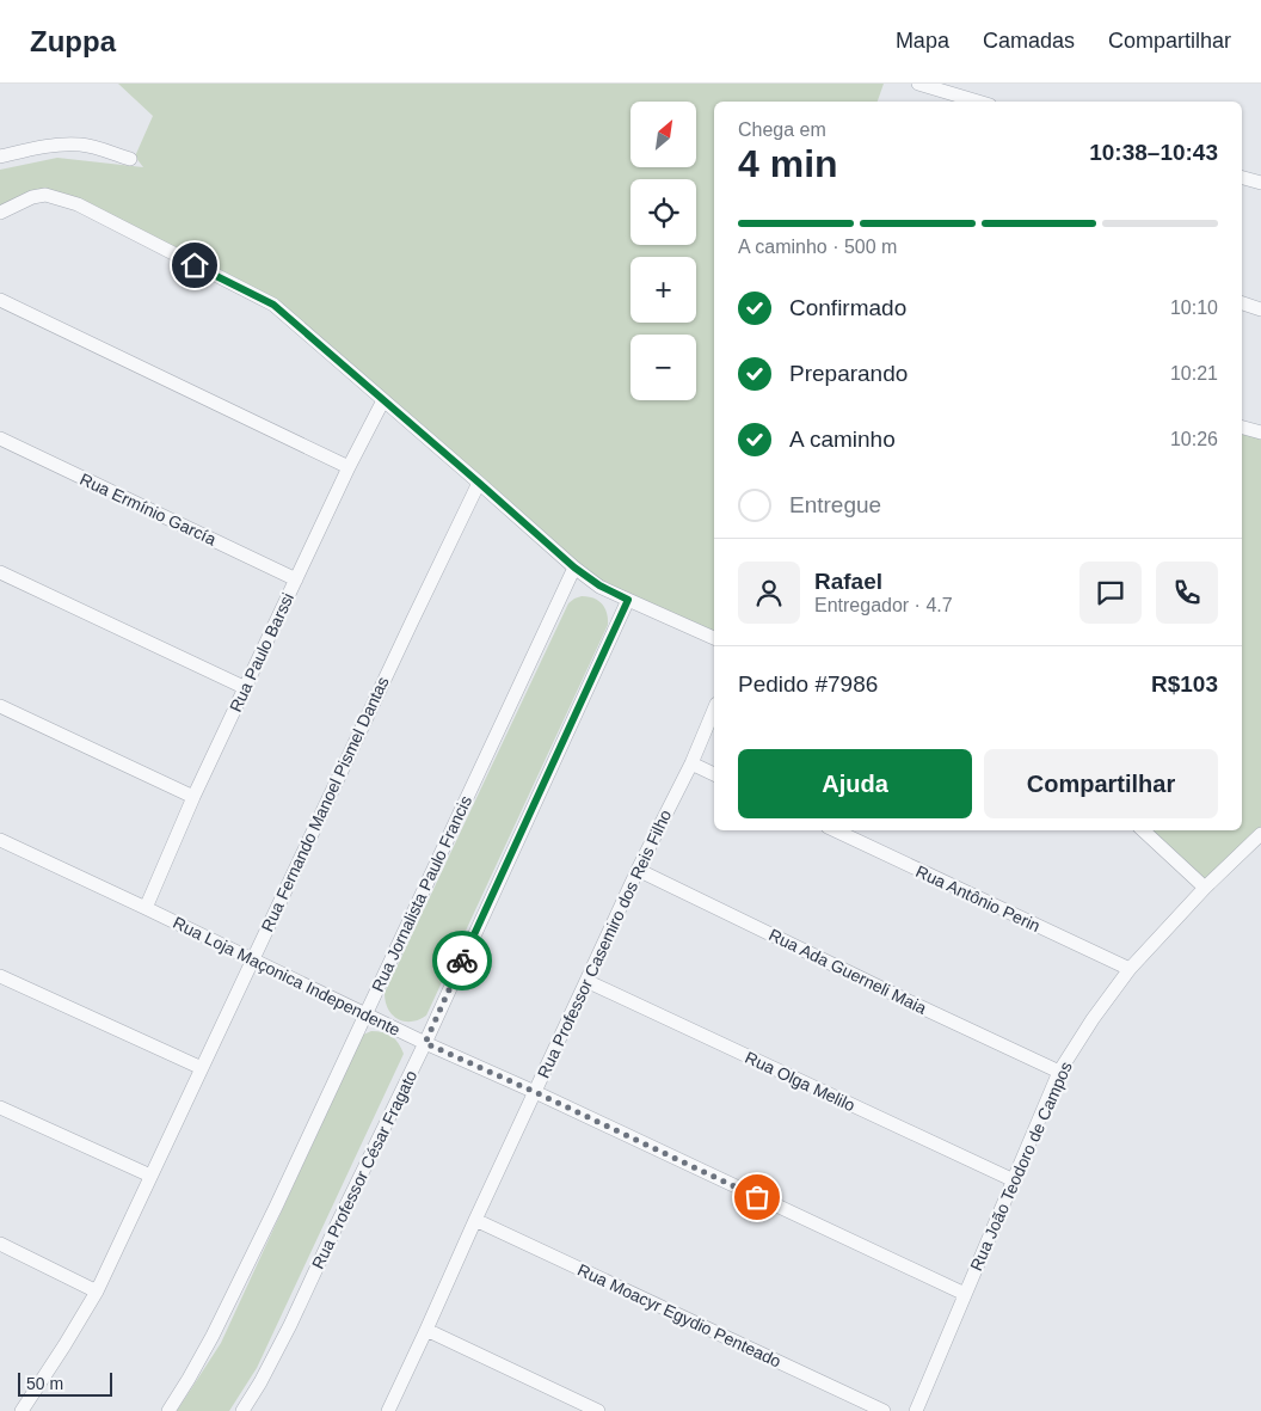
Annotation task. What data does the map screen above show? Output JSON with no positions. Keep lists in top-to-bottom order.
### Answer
{
  "streets": {
    "street": [
      "Rua Ermínio García",
      "Rua Paulo Barssi",
      "Rua Fernando Manoel Pismel Dantas",
      "Rua Jornalista Paulo Francis",
      "Rua Antônio Perin",
      "Rua Professor Casemiro dos Reis Filho",
      "Rua Ada Guerneli Maia",
      "Rua Loja Maçonica Independente",
      "Rua Olga Melilo",
      "Rua João Teodoro de Campos",
      "Rua Professor César Fragato",
      "Rua Moacyr Egydio Penteado"
    ]
  },
  "crossings": [
    ["Rua Ermínio García", "Rua Paulo Barssi"],
    ["Rua Paulo Barssi", "Rua Loja Maçonica Independente"],
    ["Rua Fernando Manoel Pismel Dantas", "Rua Loja Maçonica Independente"],
    ["Rua Jornalista Paulo Francis", "Rua Loja Maçonica Independente"],
    ["Rua Antônio Perin", "Rua João Teodoro de Campos"],
    ["Rua Professor Casemiro dos Reis Filho", "Rua Ada Guerneli Maia"],
    ["Rua Professor Casemiro dos Reis Filho", "Rua Loja Maçonica Independente"],
    ["Rua Professor Casemiro dos Reis Filho", "Rua Olga Melilo"],
    ["Rua Professor Casemiro dos Reis Filho", "Rua Moacyr Egydio Penteado"],
    ["Rua Ada Guerneli Maia", "Rua João Teodoro de Campos"],
    ["Rua Loja Maçonica Independente", "Rua João Teodoro de Campos"],
    ["Rua Loja Maçonica Independente", "Rua Professor César Fragato"],
    ["Rua Olga Melilo", "Rua João Teodoro de Campos"]
  ],
  "scale_bar": "50 m",
  "north": "top right",
  "page": {
    "header": "Zuppa",
    "nav": ["Mapa", "Camadas", "Compartilhar"],
    "map_buttons": ["+", "−"],
    "heading": ["4 min", "Chega em", "10:38–10:43"],
    "panel": [
      "Rafael",
      "Entregador · 4.7",
      "Pedido #7986",
      "R$103"
    ],
    "bar": "A caminho · 500 m",
    "list": [
      ["Confirmado", "10:10"],
      ["Preparando", "10:21"],
      ["A caminho", "10:26"],
      "Entregue"
    ],
    "buttons": ["Ajuda", "Compartilhar"],
    "scale": "50 m"
  }
}
